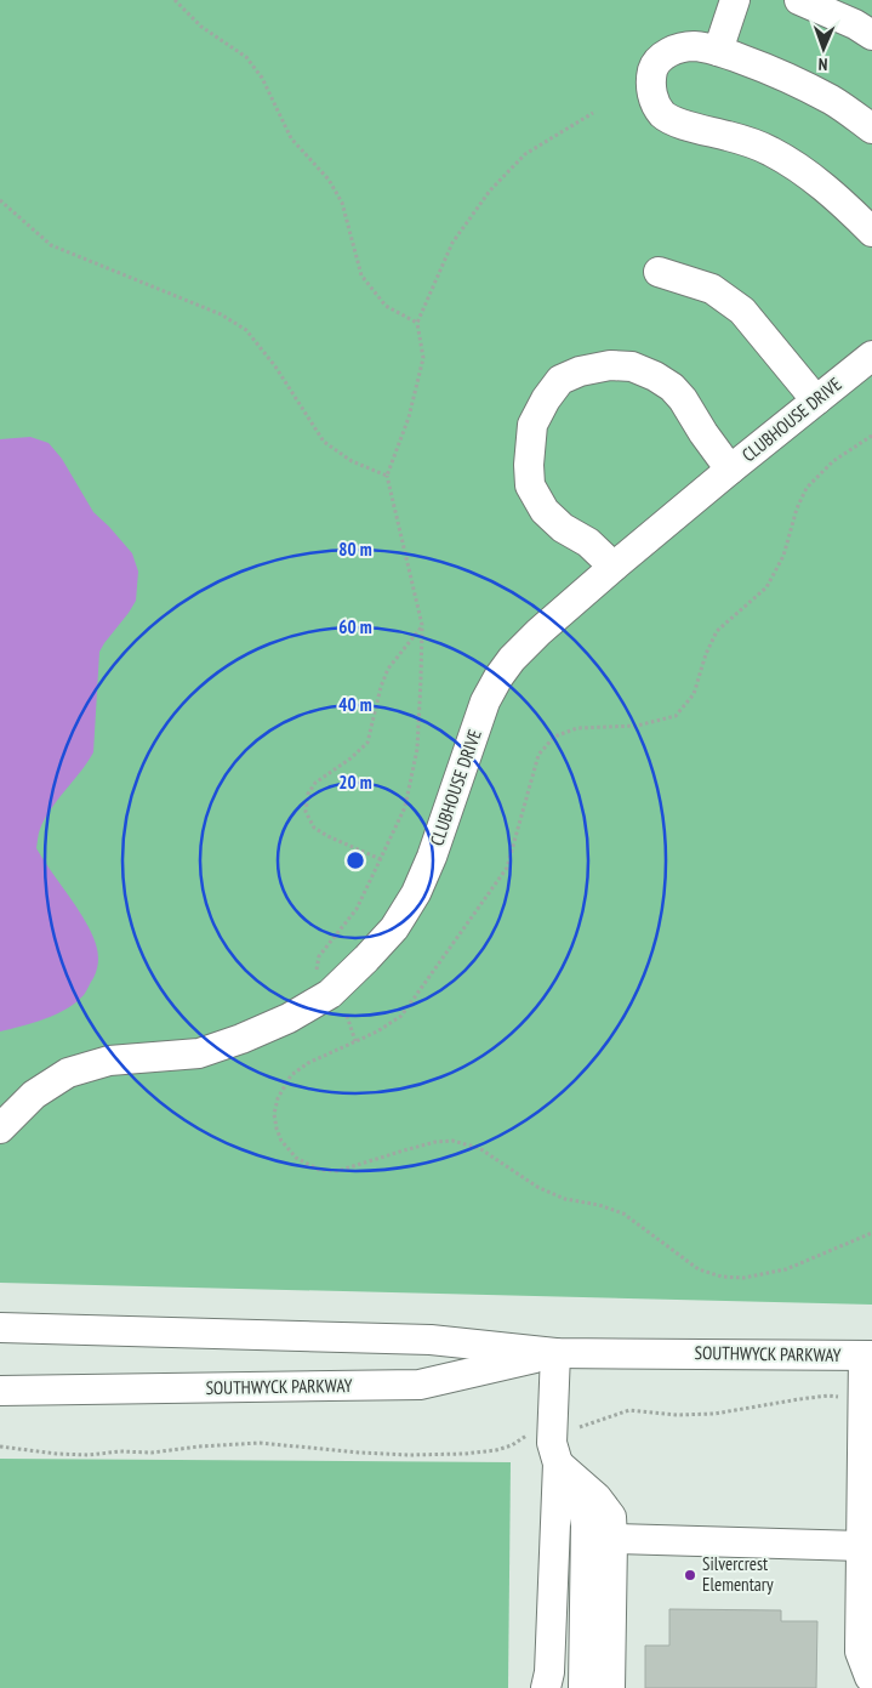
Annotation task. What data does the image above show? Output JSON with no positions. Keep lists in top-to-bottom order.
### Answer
{
  "streets": {
    "street": ["CLUBHOUSE DRIVE", "SOUTHWYCK PARKWAY"]
  },
  "places": ["Silvercrest Elementary"],
  "north": "bottom",
  "rings": [
    "80 m",
    "60 m",
    "40 m",
    "20 m"
  ]
}
